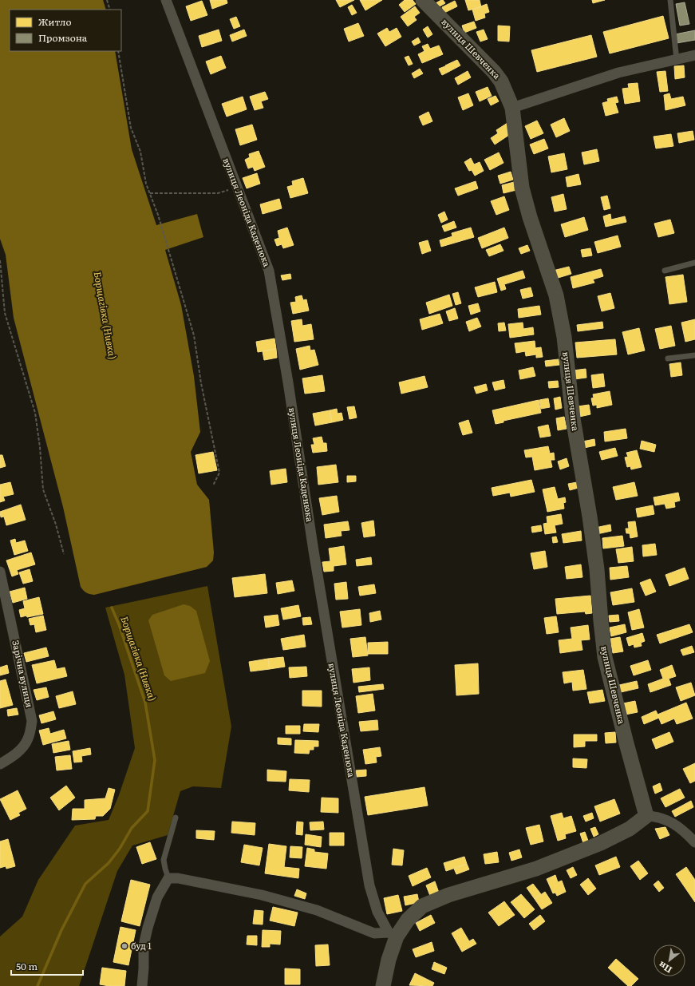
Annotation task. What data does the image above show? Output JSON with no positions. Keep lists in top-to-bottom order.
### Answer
{
  "streets": {
    "street": ["вулиця Шевченка", "вулиця Леоніда Каденюка", "Зарічна вулиця"]
  },
  "water": ["Борщагівка (Нивка)"],
  "places": ["буд 1"],
  "legend": ["Житло", "Промзона"],
  "scale_bar": "50 m",
  "north": "bottom left"
}
